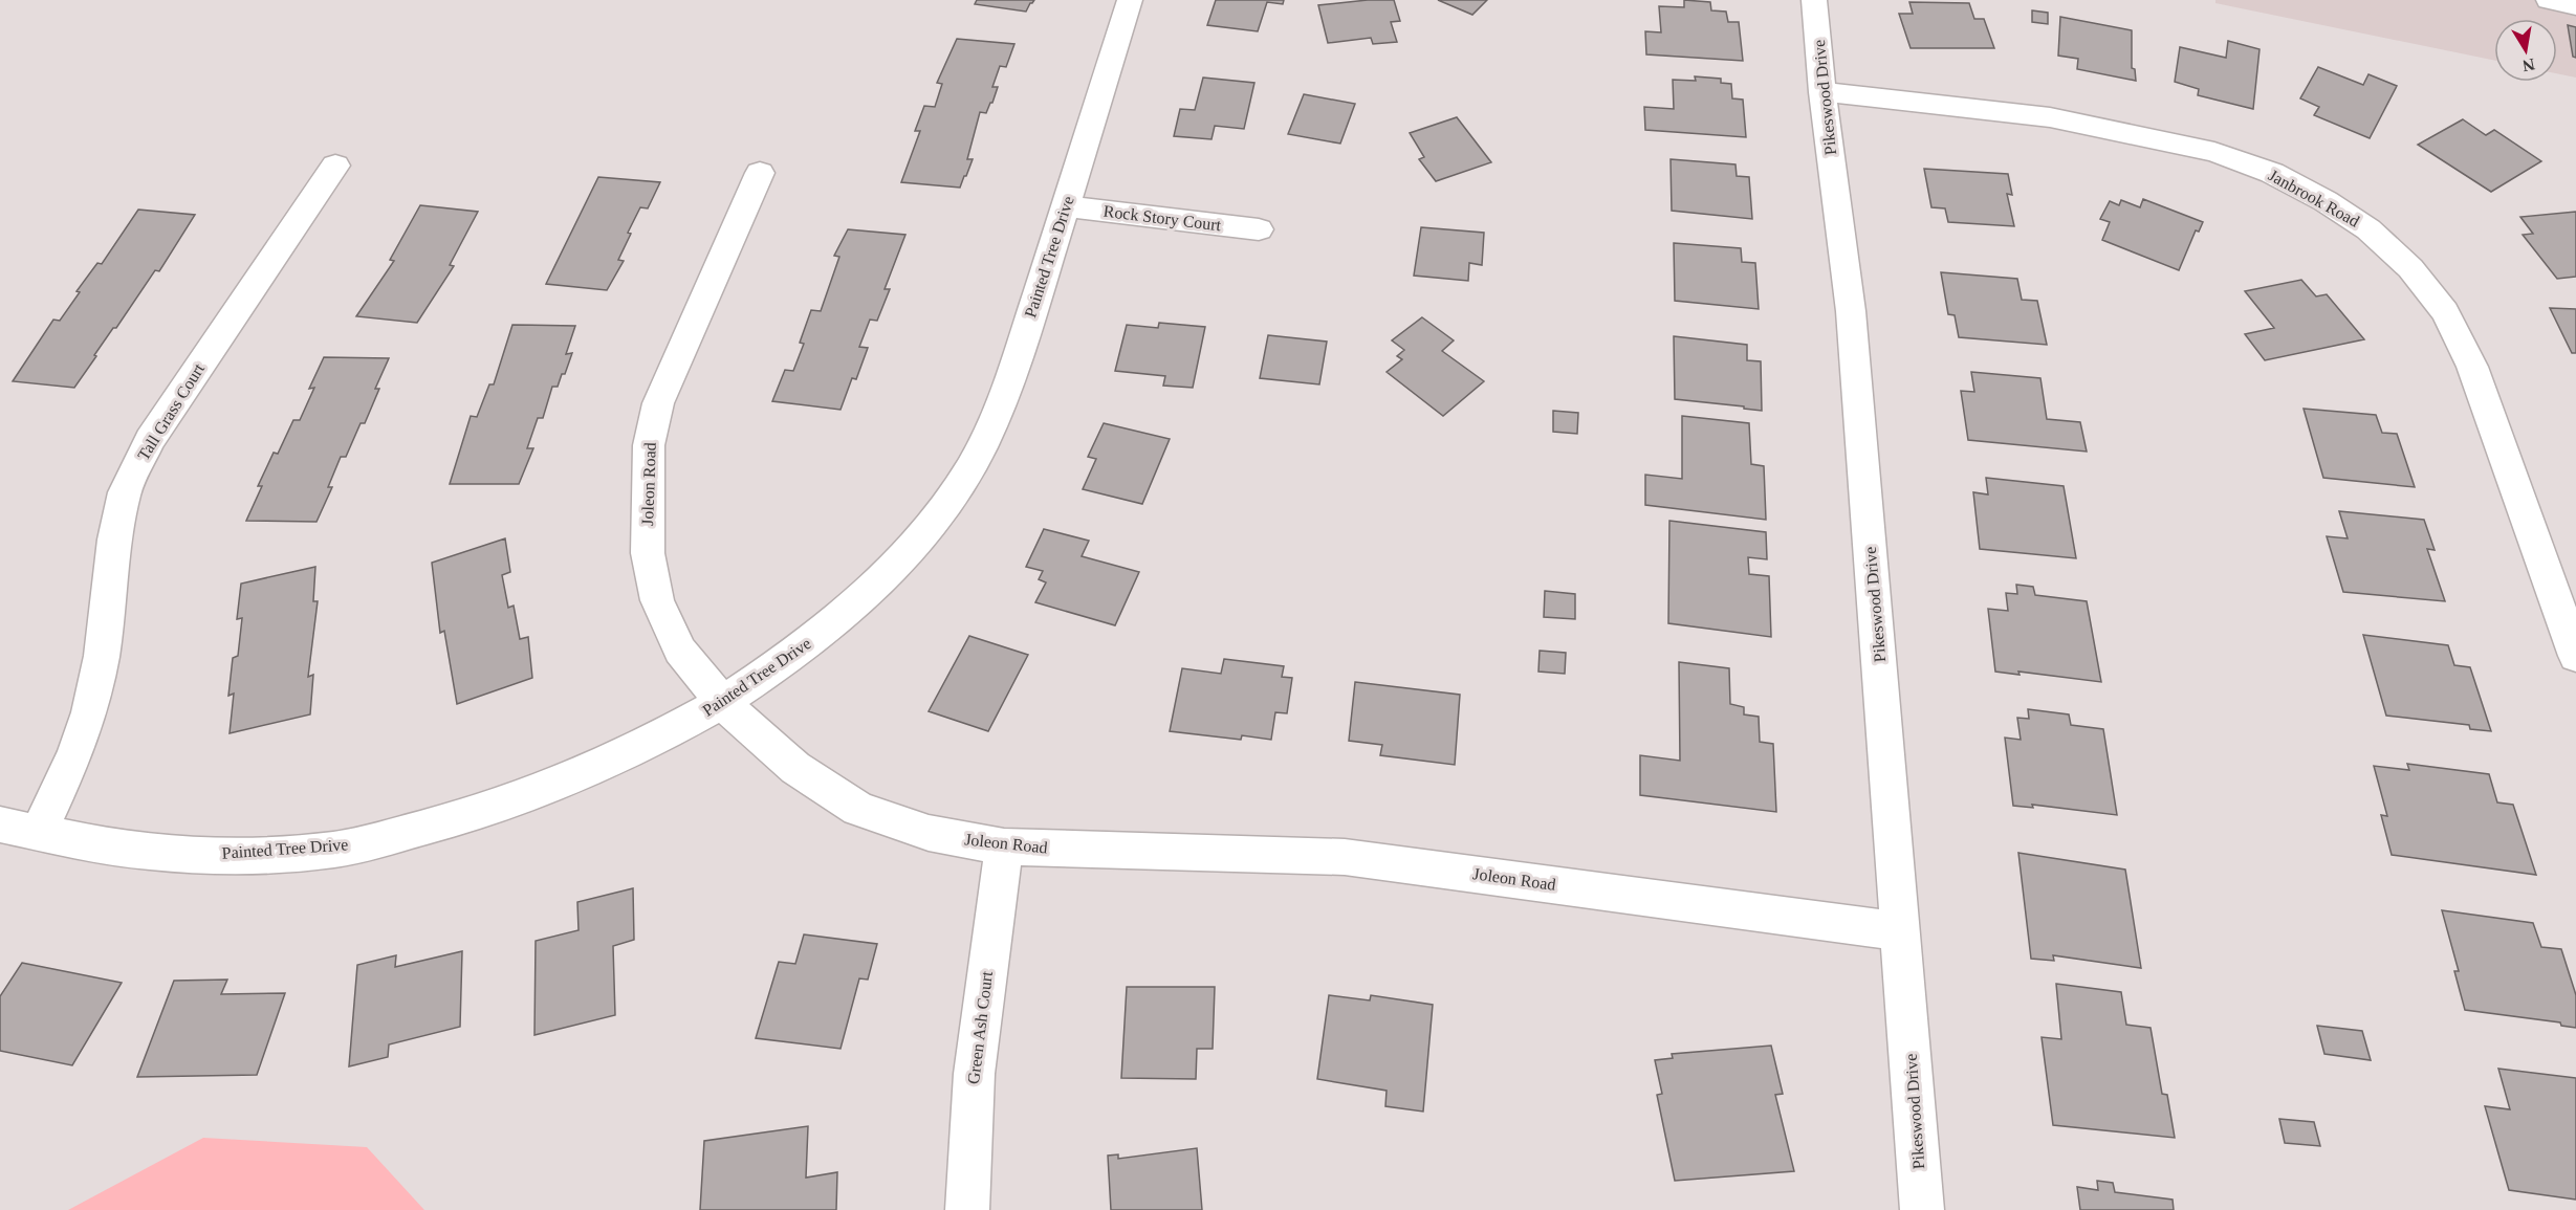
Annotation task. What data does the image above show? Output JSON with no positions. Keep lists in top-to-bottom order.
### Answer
{
  "streets": {
    "street": [
      "Pikeswood Drive",
      "Janbrook Road",
      "Rock Story Court",
      "Painted Tree Drive",
      "Tall Grass Court",
      "Joleon Road",
      "Green Ash Court"
    ]
  },
  "crossings": [
    ["Pikeswood Drive", "Janbrook Road"],
    ["Pikeswood Drive", "Joleon Road"],
    ["Rock Story Court", "Painted Tree Drive"],
    ["Painted Tree Drive", "Tall Grass Court"],
    ["Painted Tree Drive", "Joleon Road"],
    ["Joleon Road", "Green Ash Court"]
  ],
  "north": "bottom"
}
